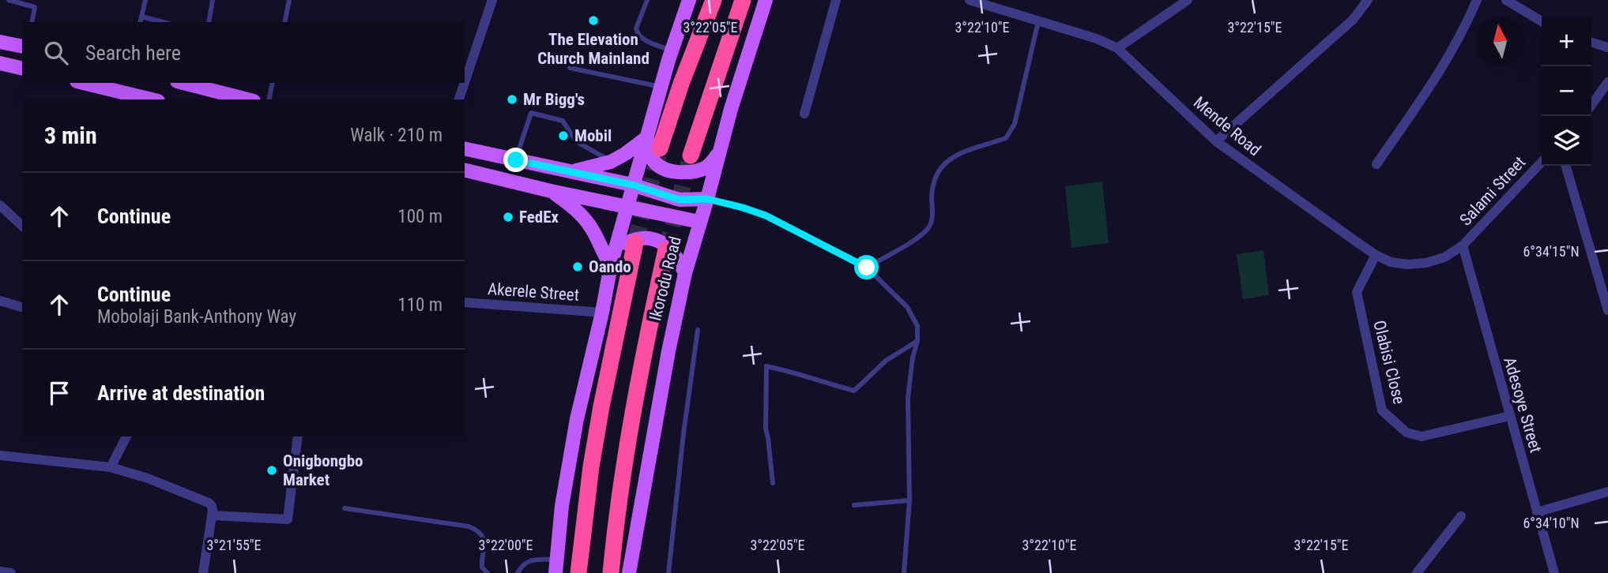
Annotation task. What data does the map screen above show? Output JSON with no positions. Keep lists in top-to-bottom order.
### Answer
{
  "streets": {
    "highway": ["Ikorodu Road"],
    "street": [
      "Mende Road",
      "Salami Street",
      "Akerele Street",
      "Olabisi Close",
      "Adesoye Street"
    ]
  },
  "crossings": [
    ["Mende Road", "Salami Street"],
    ["Mende Road", "Olabisi Close"],
    ["Mende Road", "Adesoye Street"],
    ["Salami Street", "Adesoye Street"],
    ["Olabisi Close", "Adesoye Street"]
  ],
  "places": [
    "The Elevation Church Mainland",
    "Mr Bigg's",
    "Mobil",
    "FedEx",
    "Oando",
    "Onigbongbo Market"
  ],
  "north": "top",
  "page": {
    "map_buttons": ["+", "−"],
    "search": "Search here",
    "heading": ["3 min", "Walk · 210 m"],
    "list": [
      ["Continue", "100 m"],
      ["Continue", "Mobolaji Bank-Anthony Way", "110 m"],
      "Arrive at destination"
    ]
  },
  "coordinates": [
    "3°22'05\"E",
    "3°22'10\"E",
    "3°22'15\"E",
    "6°34'15\"N",
    "6°34'10\"N",
    "3°21'55\"E",
    "3°22'00\"E"
  ]
}
